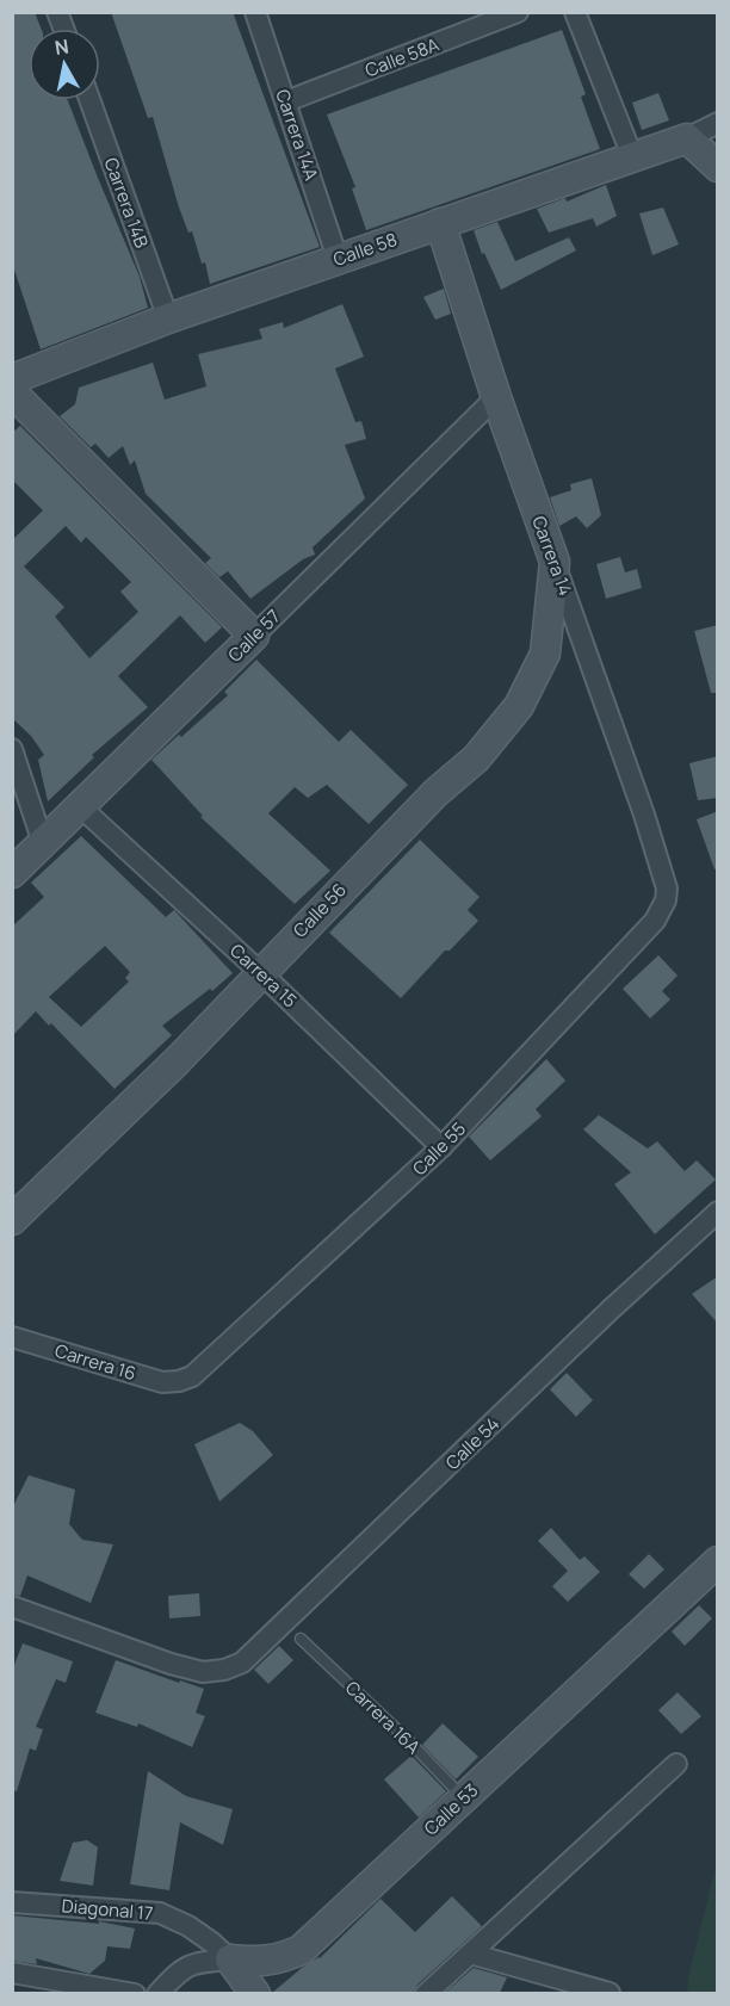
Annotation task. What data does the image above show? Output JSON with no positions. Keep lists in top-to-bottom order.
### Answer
{
  "streets": {
    "street": [
      "Calle 58A",
      "Carrera 14A",
      "Carrera 14B",
      "Calle 58",
      "Carrera 14",
      "Calle 57",
      "Calle 56",
      "Carrera 15",
      "Calle 55",
      "Carrera 16",
      "Calle 54",
      "Calle 53",
      "Diagonal 17"
    ],
    "lane": ["Carrera 16A"]
  },
  "crossings": [
    ["Calle 58A", "Carrera 14A"],
    ["Carrera 14A", "Calle 58"],
    ["Carrera 14B", "Calle 58"],
    ["Calle 58", "Carrera 14"],
    ["Carrera 14", "Calle 57"],
    ["Carrera 14", "Calle 56"],
    ["Carrera 14", "Calle 55"],
    ["Calle 57", "Carrera 15"],
    ["Calle 56", "Carrera 15"],
    ["Carrera 15", "Calle 55"],
    ["Calle 55", "Carrera 16"],
    ["Carrera 16A", "Calle 53"],
    ["Calle 53", "Diagonal 17"]
  ],
  "north": "top"
}
